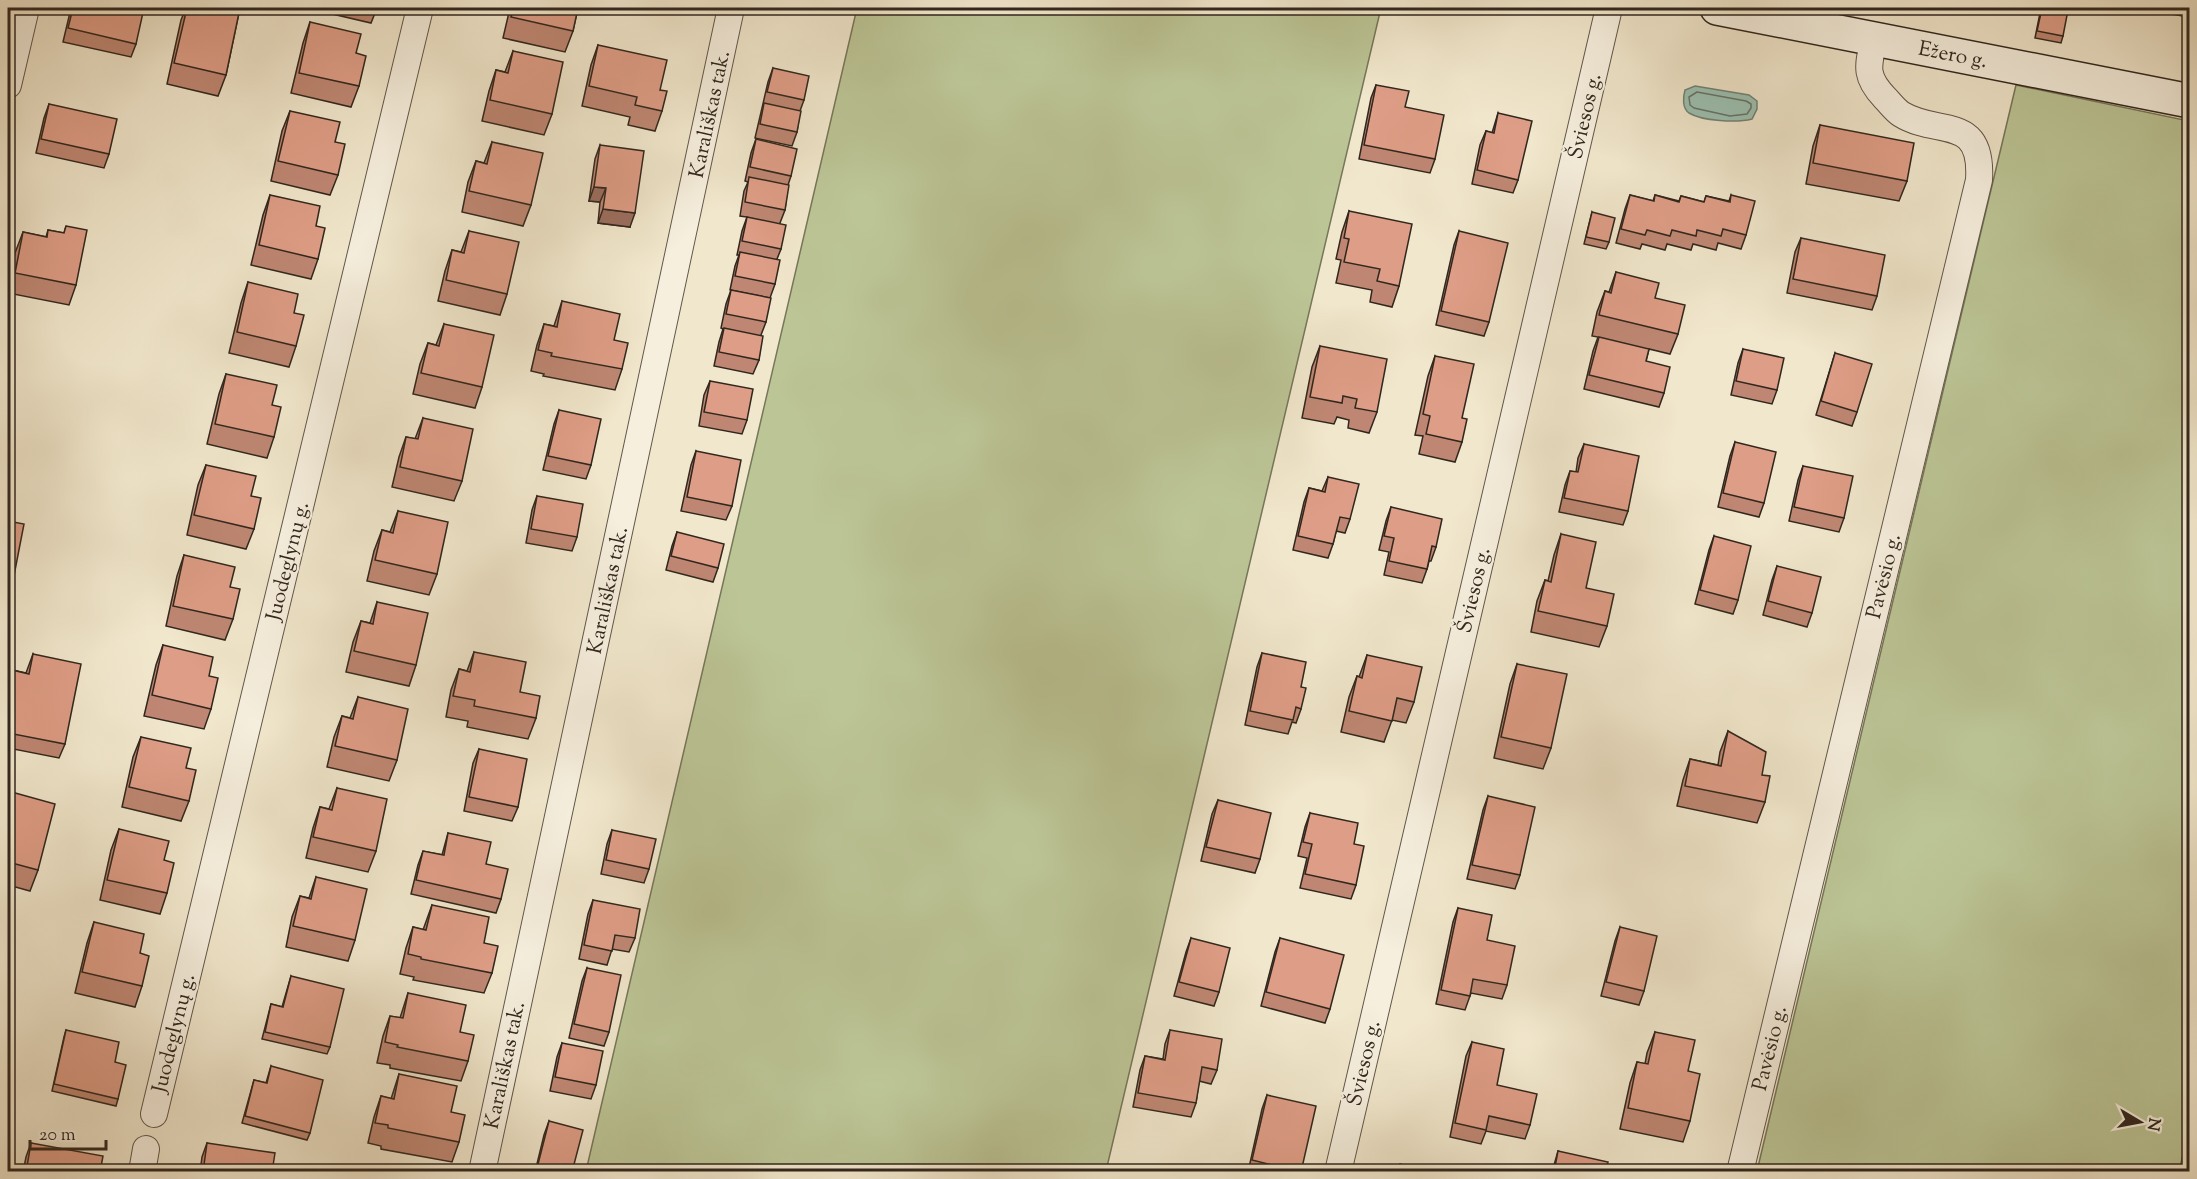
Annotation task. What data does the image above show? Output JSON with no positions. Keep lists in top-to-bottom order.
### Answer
{
  "streets": {
    "main road": ["Ežero g."],
    "street": [
      "Karališkas tak.",
      "Šviesos g.",
      "Juodeglynų g.",
      "Pavėsio g."
    ]
  },
  "crossings": [
    ["Ežero g.", "Pavėsio g."]
  ],
  "scale_bar": "20 m",
  "north": "right"
}
